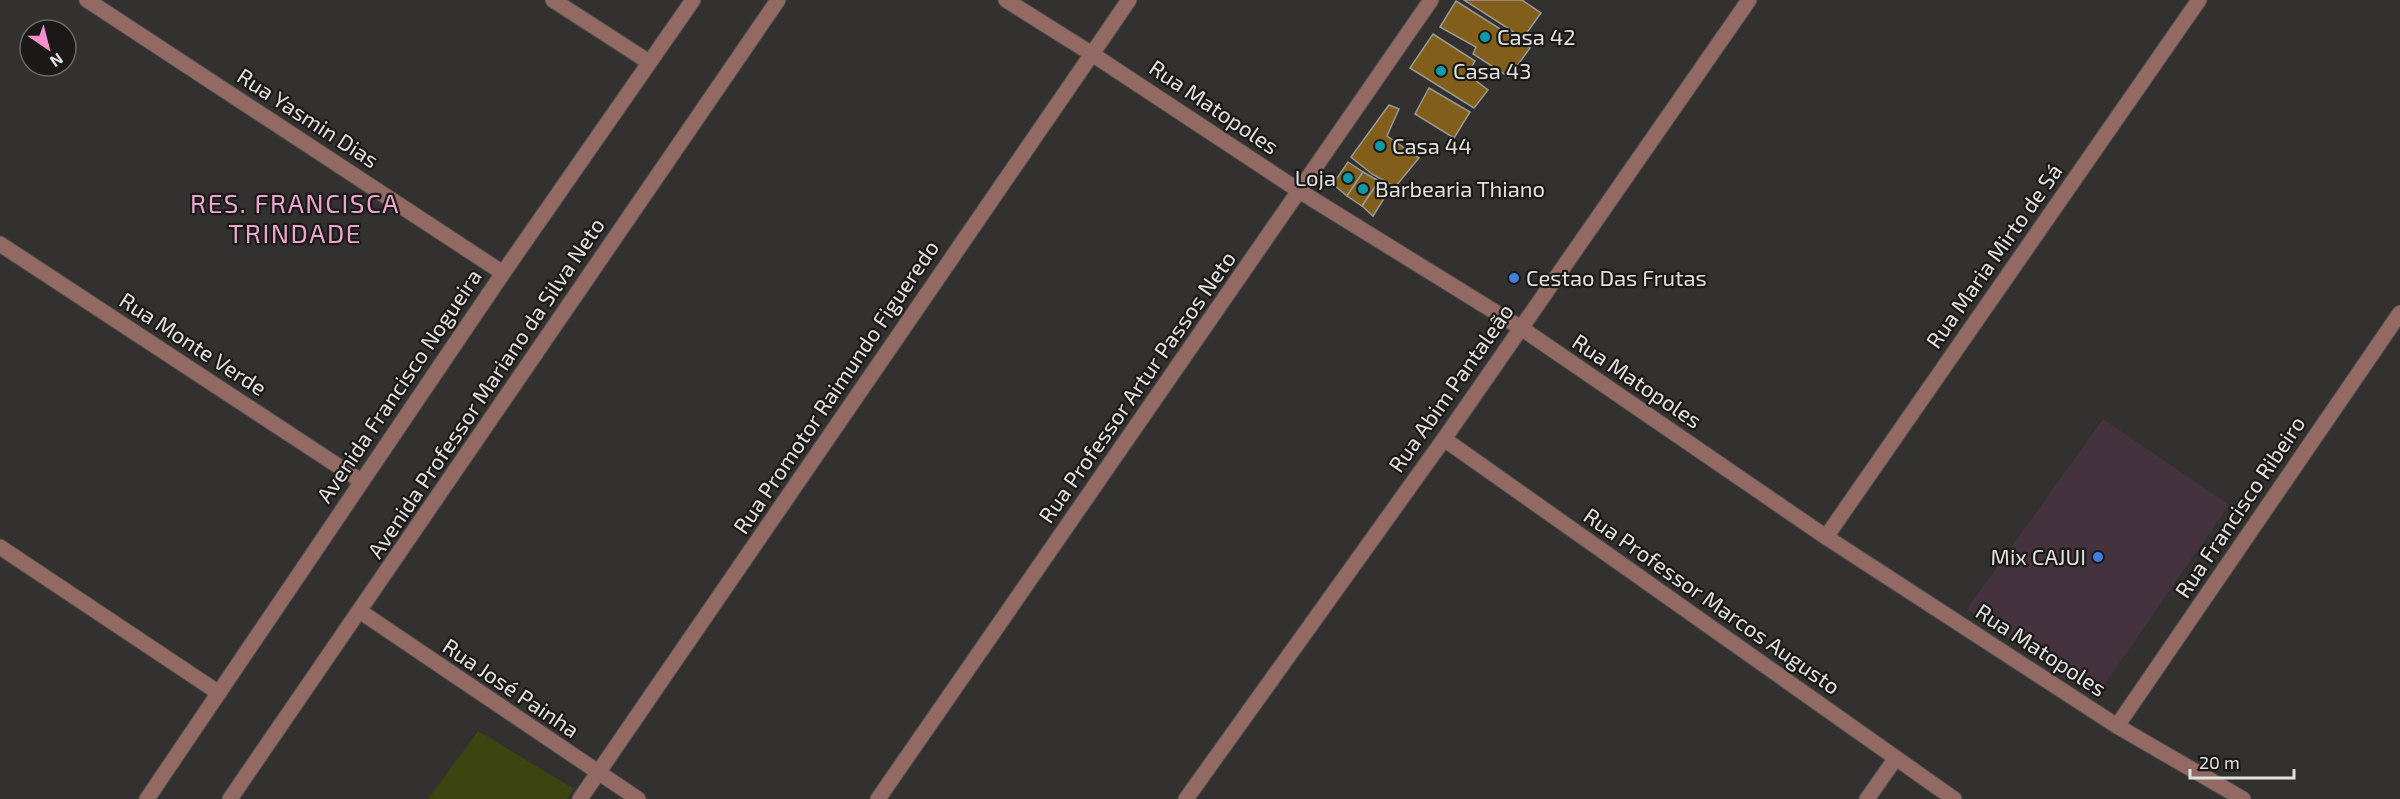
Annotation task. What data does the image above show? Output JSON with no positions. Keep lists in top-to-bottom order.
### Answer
{
  "streets": {
    "street": [
      "Rua Matopoles",
      "Rua Yasmin Dias",
      "Rua Maria Mirto de Sá",
      "Rua Monte Verde",
      "Avenida Francisco Nogueira",
      "Rua Promotor Raimundo Figueredo",
      "Rua Professor Artur Passos Neto",
      "Avenida Professor Mariano da Silva Neto",
      "Rua Abim Pantaleão",
      "Rua Francisco Ribeiro",
      "Rua Professor Marcos Augusto",
      "Rua José Painha"
    ]
  },
  "crossings": [
    ["Rua Matopoles", "Rua Maria Mirto de Sá"],
    ["Rua Matopoles", "Rua Promotor Raimundo Figueredo"],
    ["Rua Matopoles", "Rua Professor Artur Passos Neto"],
    ["Rua Matopoles", "Rua Abim Pantaleão"],
    ["Rua Matopoles", "Rua Francisco Ribeiro"],
    ["Rua Yasmin Dias", "Avenida Francisco Nogueira"],
    ["Rua Monte Verde", "Avenida Francisco Nogueira"],
    ["Rua Promotor Raimundo Figueredo", "Rua José Painha"],
    ["Avenida Professor Mariano da Silva Neto", "Rua José Painha"],
    ["Rua Abim Pantaleão", "Rua Professor Marcos Augusto"]
  ],
  "districts": ["RES. FRANCISCA TRINDADE"],
  "places": [
    "Casa 42",
    "Casa 43",
    "Casa 44",
    "Loja",
    "Barbearia Thiano",
    "Cestao Das Frutas",
    "Mix CAJUI"
  ],
  "scale_bar": "20 m",
  "north": "bottom right"
}
